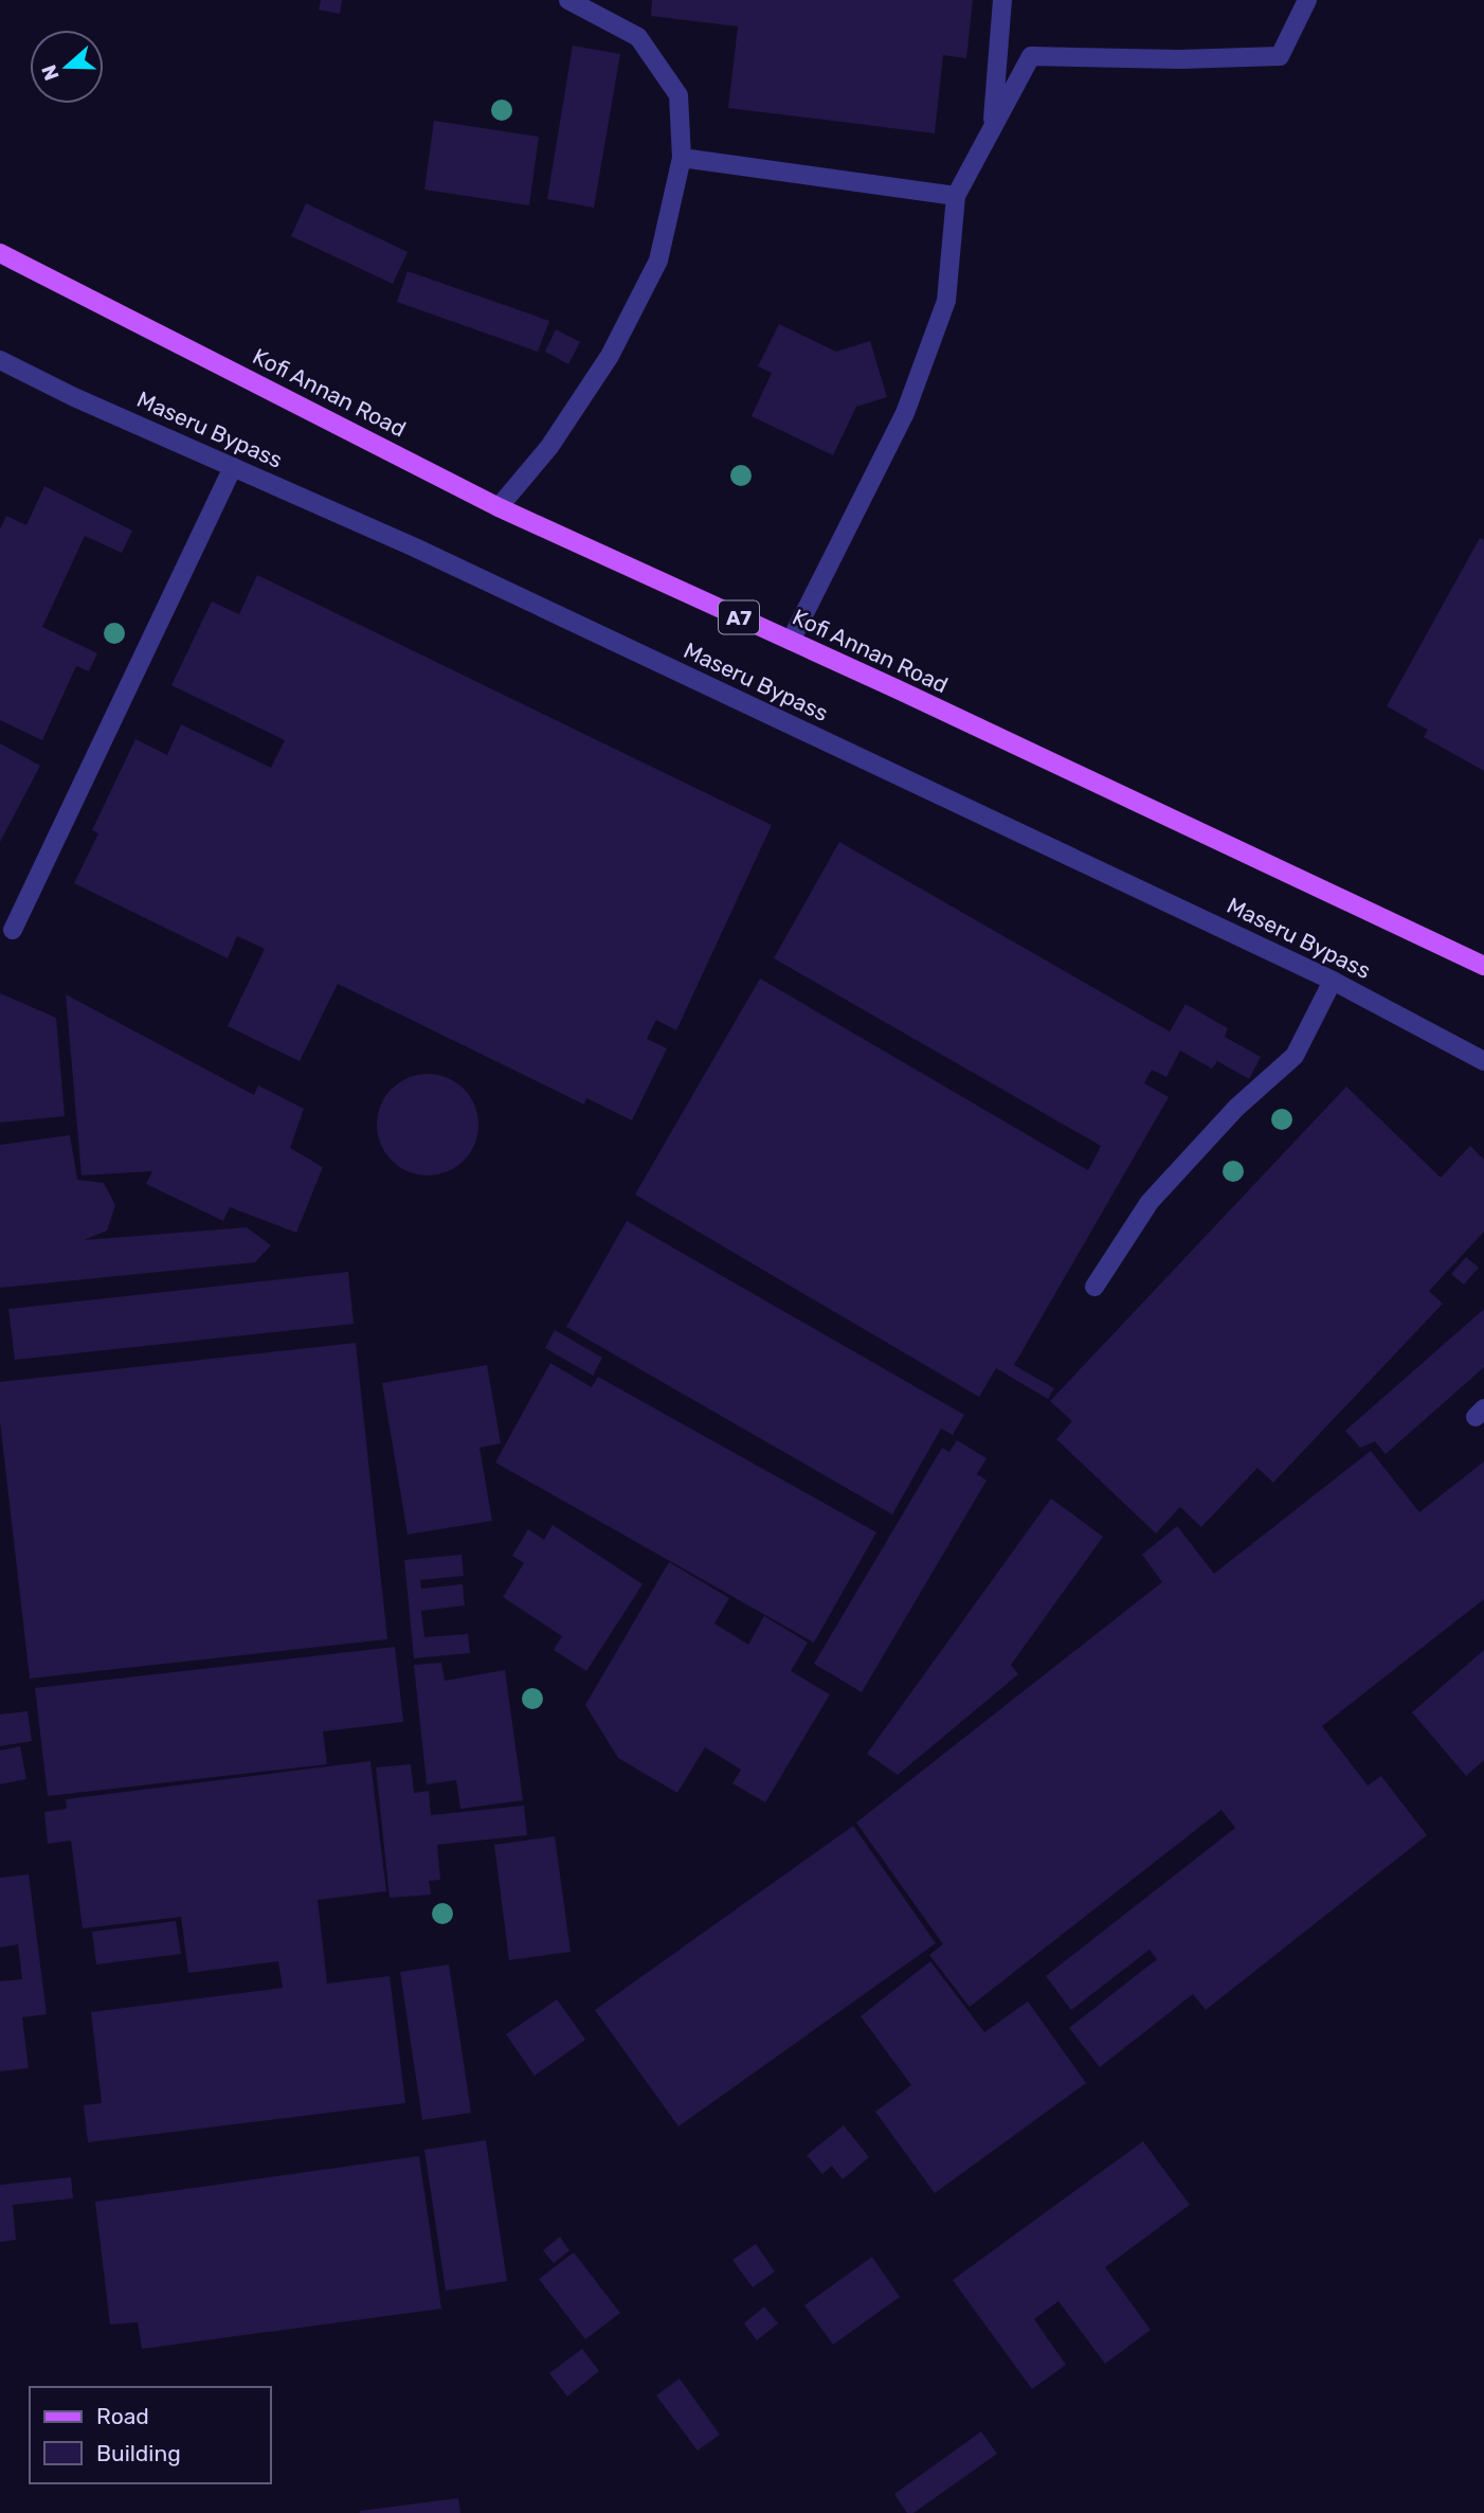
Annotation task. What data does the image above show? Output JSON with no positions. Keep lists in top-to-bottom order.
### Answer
{
  "streets": {
    "main road": ["Kofi Annan Road", "A7"],
    "street": ["Maseru Bypass"]
  },
  "legend": ["Road", "Building"],
  "north": "left"
}
